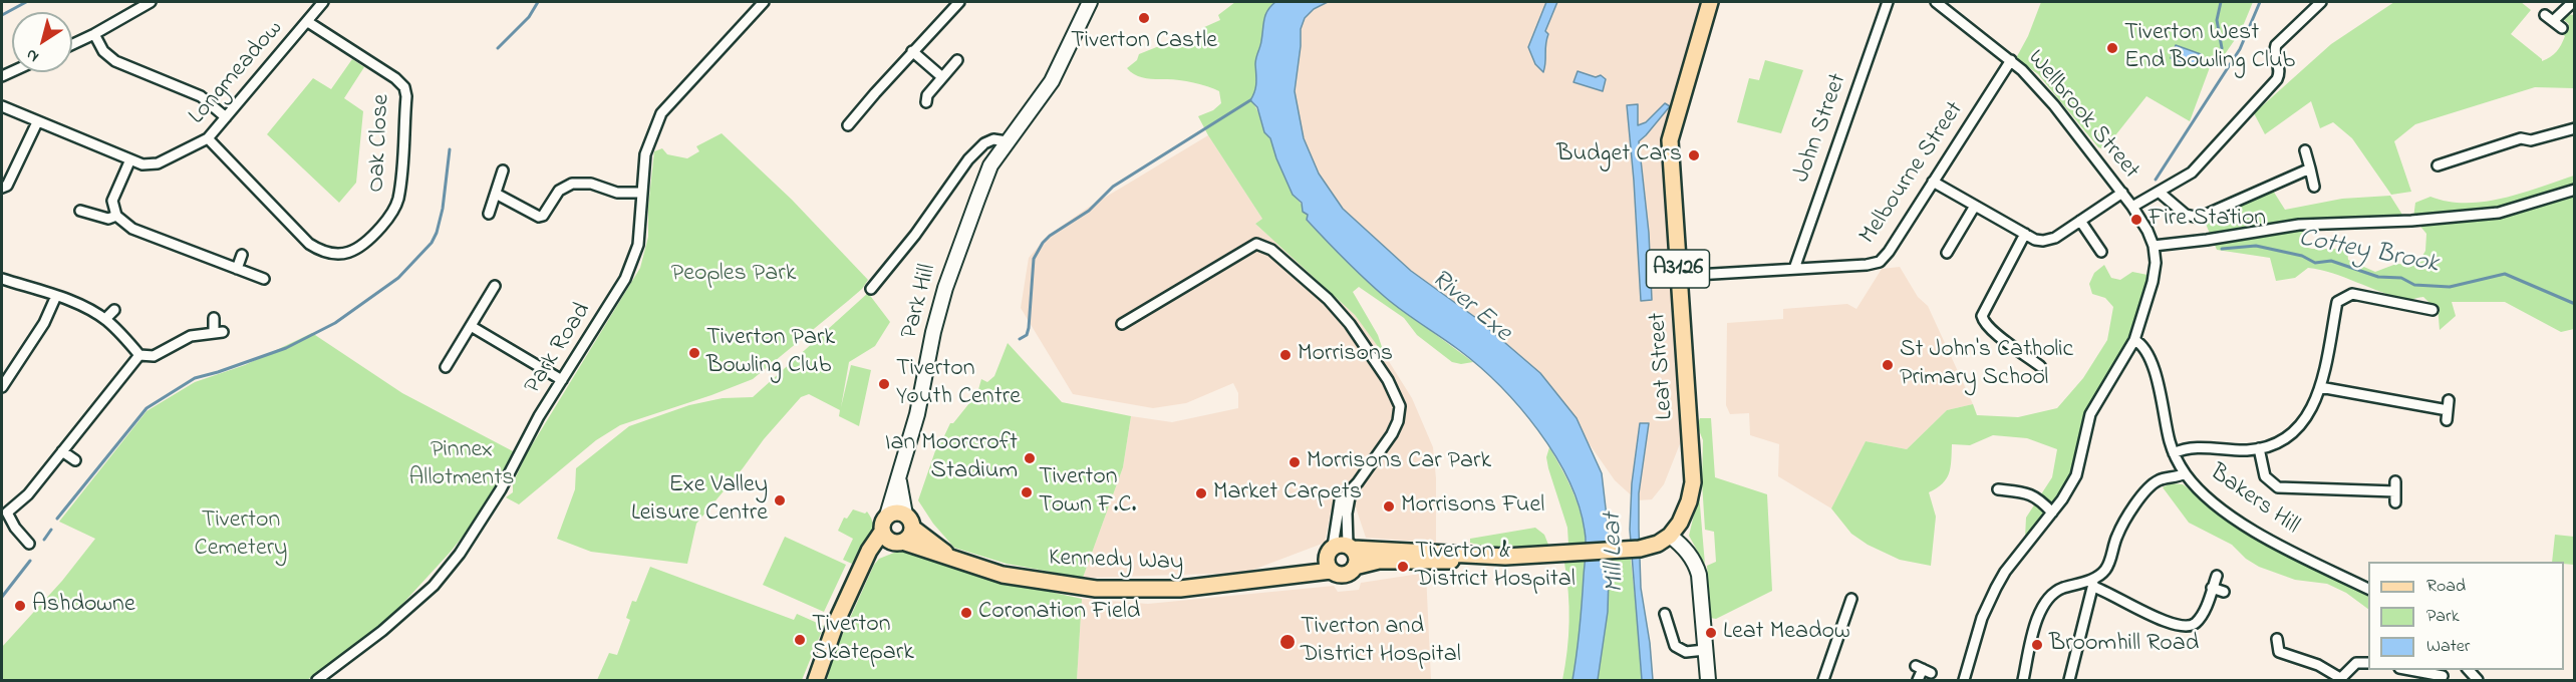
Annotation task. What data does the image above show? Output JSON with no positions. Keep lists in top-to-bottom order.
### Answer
{
  "streets": {
    "main road": ["A3126", "Leat Street", "Kennedy Way"],
    "street": [
      "Longmeadow",
      "Wellbrook Street",
      "John Street",
      "Oak Close",
      "Melbourne Street",
      "Park Hill",
      "Park Road",
      "Bakers Hill"
    ]
  },
  "crossings": [
    ["Longmeadow", "Oak Close"],
    ["Wellbrook Street", "Melbourne Street"],
    ["John Street", "Melbourne Street"],
    ["Melbourne Street", "Leat Street"],
    ["Park Hill", "Kennedy Way"],
    ["Leat Street", "Kennedy Way"]
  ],
  "water": ["Cottey Brook", "River Exe", "Mill Leat"],
  "parks": ["Peoples Park", "Pinnex Allotments", "Tiverton Cemetery"],
  "places": [
    "Tiverton Castle",
    "Tiverton West End Bowling Club",
    "Budget Cars",
    "Fire Station",
    "Tiverton Park Bowling Club",
    "Morrisons",
    "St John's Catholic Primary School",
    "Tiverton Youth Centre",
    "Ian Moorcroft Stadium",
    "Morrisons Car Park",
    "Tiverton Town F.C.",
    "Market Carpets",
    "Exe Valley Leisure Centre",
    "Morrisons Fuel",
    "Tiverton & District Hospital",
    "Ashdowne",
    "Coronation Field",
    "Leat Meadow",
    "Tiverton Skatepark",
    "Tiverton and District Hospital",
    "Broomhill Road"
  ],
  "legend": ["Road", "Park", "Water"],
  "north": "bottom left"
}
